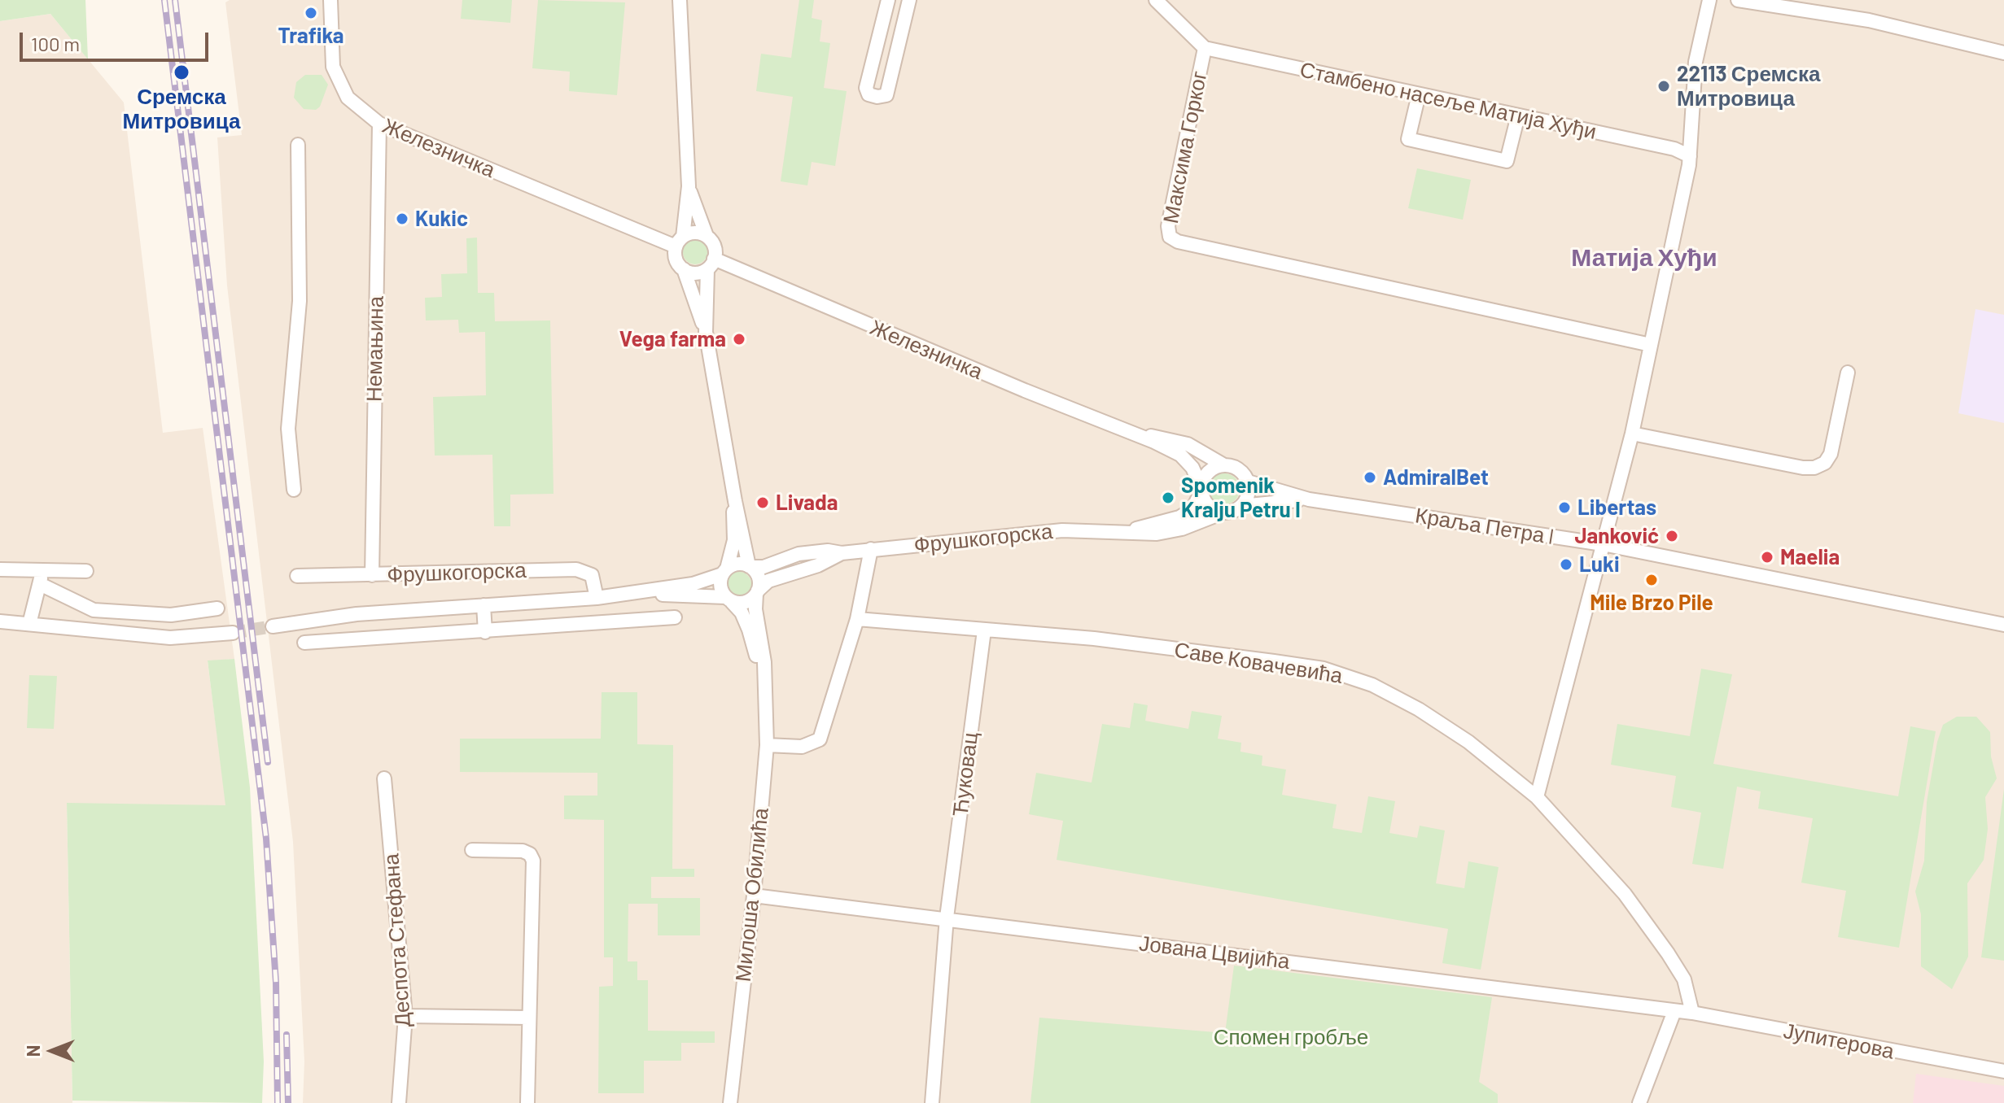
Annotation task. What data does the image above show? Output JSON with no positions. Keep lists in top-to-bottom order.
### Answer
{
  "streets": {
    "street": [
      "Стамбено насеље Матија Хуђи",
      "Максима Горког",
      "Железничка",
      "Немањина",
      "Краља Петра I",
      "Фрушкогорска",
      "Саве Ковачевића",
      "Ћуковац",
      "Милоша Обилића",
      "Деспота Стефана",
      "Јована Цвијића",
      "Јупитерова"
    ]
  },
  "crossings": [
    ["Стамбено насеље Матија Хуђи", "Максима Горког"],
    ["Железничка", "Немањина"],
    ["Железничка", "Краља Петра I"],
    ["Железничка", "Фрушкогорска"],
    ["Немањина", "Фрушкогорска"],
    ["Краља Петра I", "Фрушкогорска"],
    ["Фрушкогорска", "Милоша Обилића"],
    ["Саве Ковачевића", "Ћуковац"],
    ["Саве Ковачевића", "Јупитерова"],
    ["Ћуковац", "Јована Цвијића"],
    ["Милоша Обилића", "Јована Цвијића"],
    ["Јована Цвијића", "Јупитерова"]
  ],
  "districts": ["Матија Хуђи"],
  "parks": ["Спомен гробље"],
  "places": [
    "Trafika",
    "Сремска Митровица",
    "22113 Сремска Митровица",
    "Kukic",
    "Vega farma",
    "AdmiralBet",
    "Spomenik Kralju Petru I",
    "Livada",
    "Libertas",
    "Janković",
    "Maelia",
    "Luki",
    "Mile Brzo Pile"
  ],
  "scale_bar": "100 m",
  "north": "left"
}
